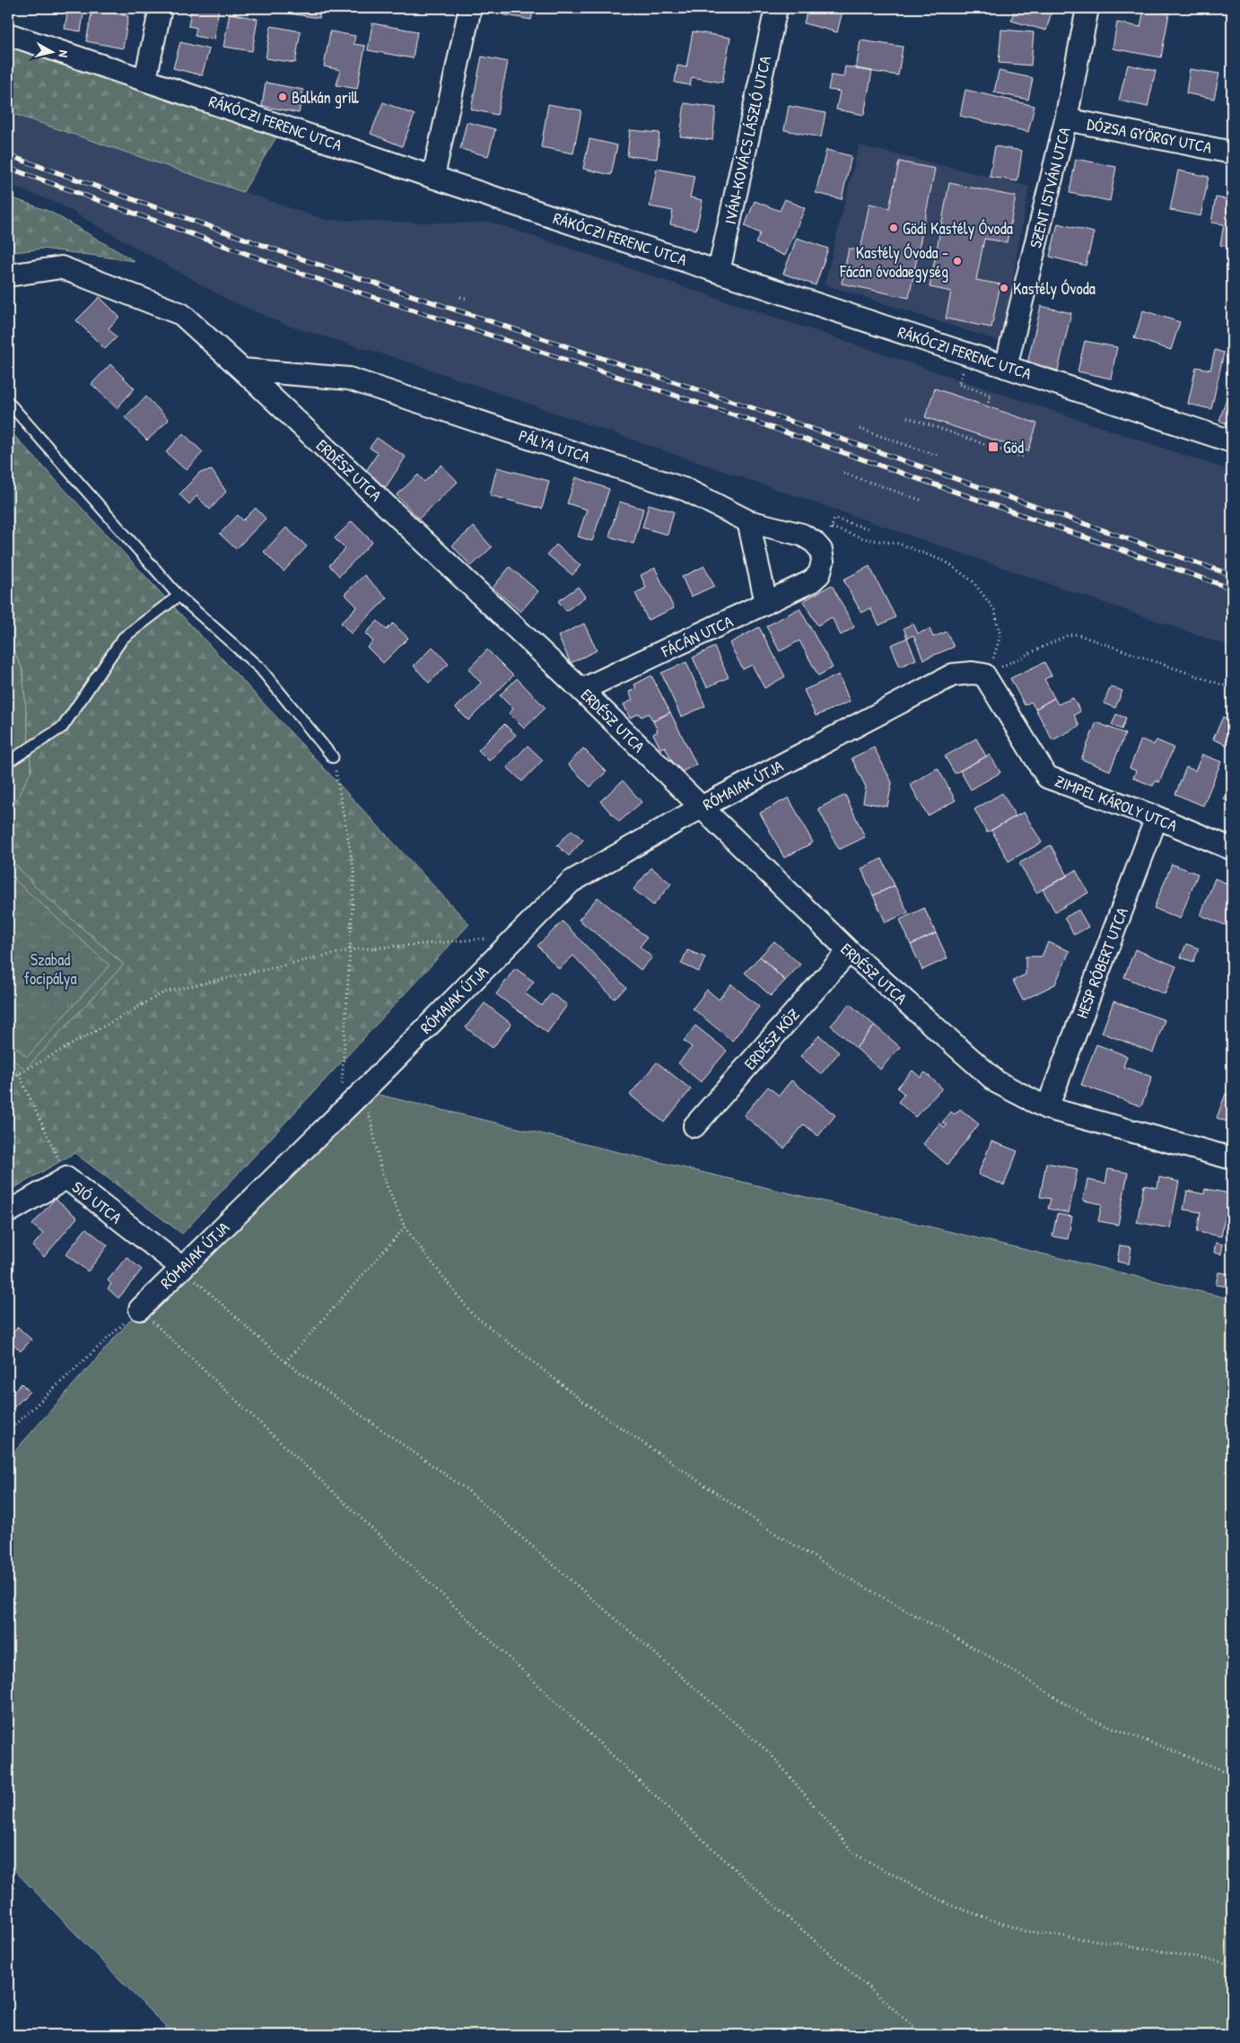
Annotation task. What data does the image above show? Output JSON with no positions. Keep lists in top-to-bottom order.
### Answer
{
  "streets": {
    "street": [
      "RÁKÓCZI FERENC UTCA",
      "DÓZSA GYÖRGY UTCA",
      "IVÁN-KOVÁCS LÁSZLÓ UTCA",
      "SZENT ISTVÁN UTCA",
      "PÁLYA UTCA",
      "ERDÉSZ UTCA",
      "FÁCÁN UTCA",
      "RÓMAIAK ÚTJA",
      "ZIMPEL KÁROLY UTCA",
      "HESP RÓBERT UTCA",
      "ERDÉSZ KÖZ",
      "SIÓ UTCA"
    ]
  },
  "crossings": [
    ["RÁKÓCZI FERENC UTCA", "IVÁN-KOVÁCS LÁSZLÓ UTCA"],
    ["RÁKÓCZI FERENC UTCA", "SZENT ISTVÁN UTCA"],
    ["DÓZSA GYÖRGY UTCA", "SZENT ISTVÁN UTCA"],
    ["PÁLYA UTCA", "ERDÉSZ UTCA"],
    ["PÁLYA UTCA", "FÁCÁN UTCA"],
    ["ERDÉSZ UTCA", "FÁCÁN UTCA"],
    ["ERDÉSZ UTCA", "RÓMAIAK ÚTJA"],
    ["ERDÉSZ UTCA", "HESP RÓBERT UTCA"],
    ["ERDÉSZ UTCA", "ERDÉSZ KÖZ"],
    ["RÓMAIAK ÚTJA", "ZIMPEL KÁROLY UTCA"],
    ["RÓMAIAK ÚTJA", "SIÓ UTCA"],
    ["ZIMPEL KÁROLY UTCA", "HESP RÓBERT UTCA"]
  ],
  "parks": ["Szabad focipálya"],
  "places": {
    "other": [
      "Balkán grill",
      "Gödi Kastély Óvoda",
      "Kastély Óvoda - Fácán óvodaegység",
      "Kastély Óvoda"
    ],
    "transit": ["Göd"]
  },
  "north": "right"
}
